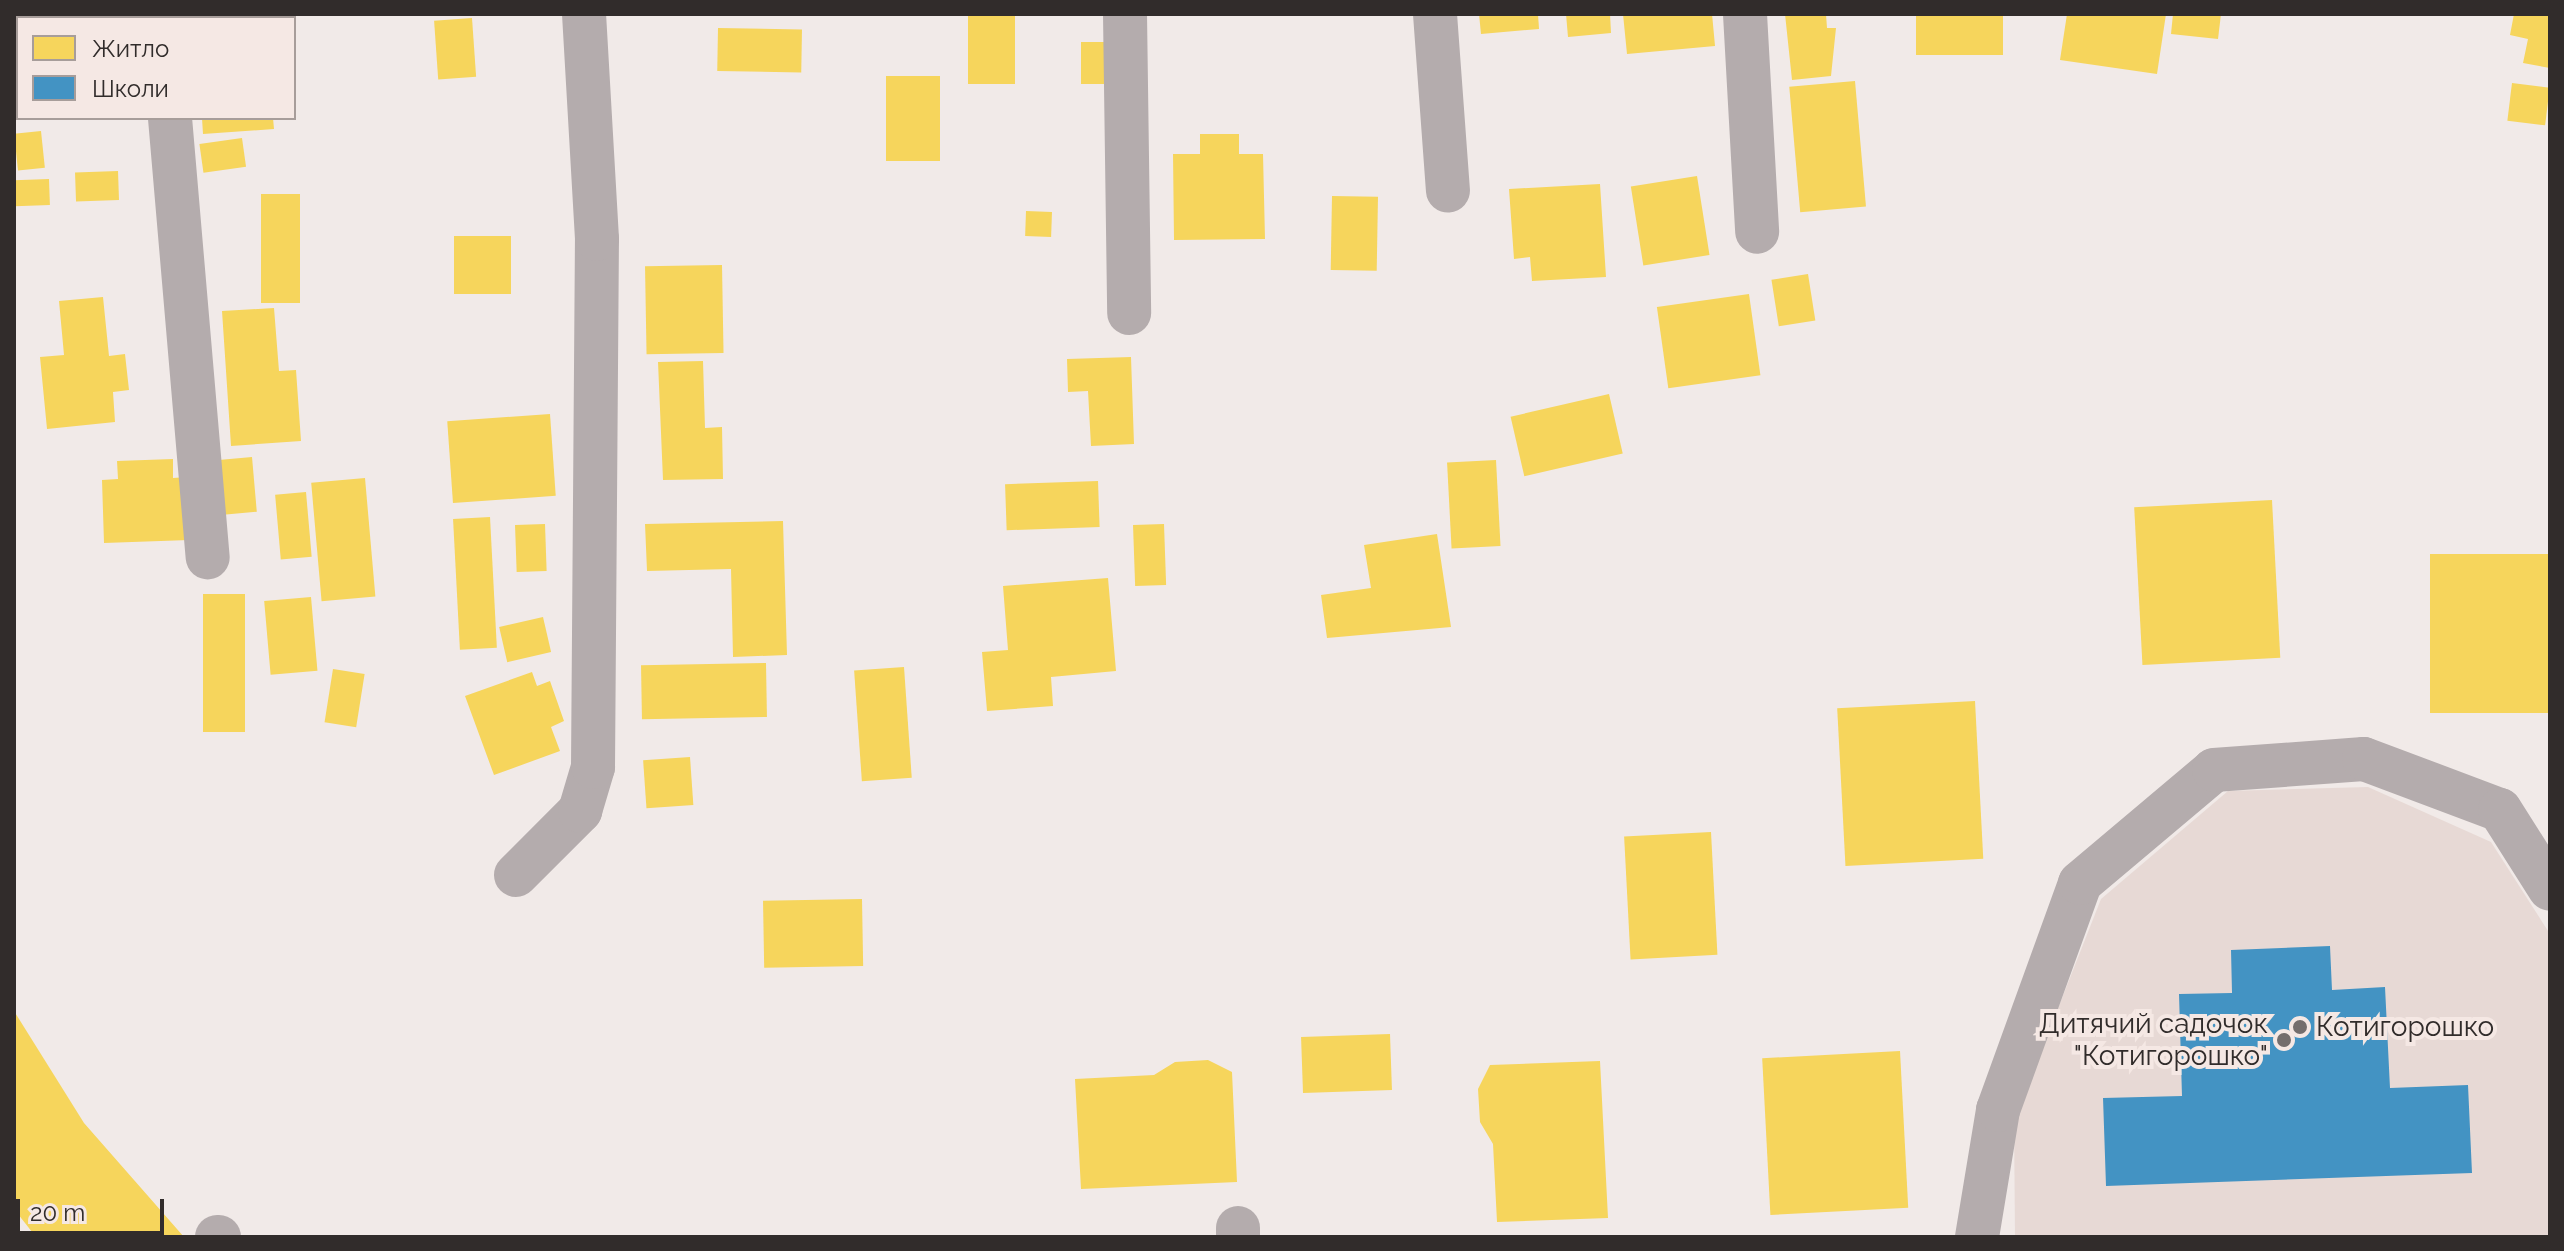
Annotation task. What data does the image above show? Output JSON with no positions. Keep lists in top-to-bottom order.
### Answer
{
  "places": ["Котигорошко", "Дитячий садочок \"Котигорошко\""],
  "legend": ["Житло", "Школи"],
  "scale_bar": "20 m"
}
